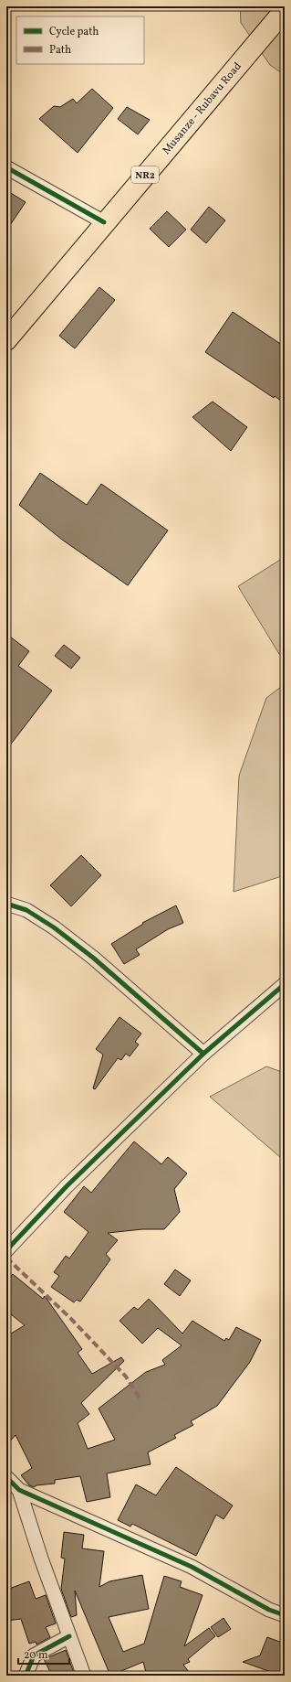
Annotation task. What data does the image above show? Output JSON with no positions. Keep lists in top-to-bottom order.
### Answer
{
  "streets": {
    "highway": ["Musanze - Rubavu Road", "NR2"]
  },
  "legend": ["Cycle path", "Path"],
  "scale_bar": "20 m"
}
